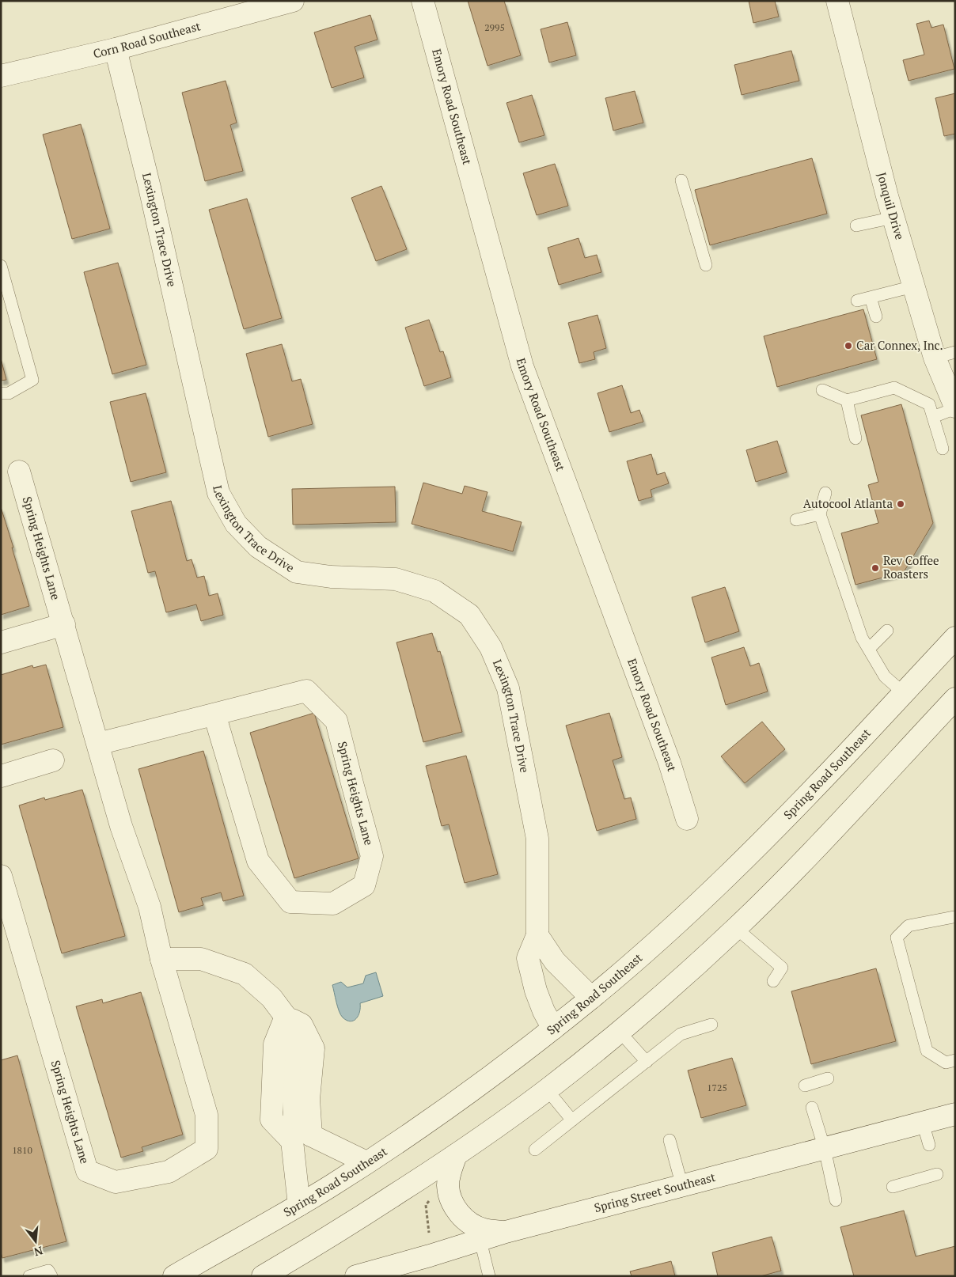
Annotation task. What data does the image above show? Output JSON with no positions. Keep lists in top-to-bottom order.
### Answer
{
  "streets": {
    "street": [
      "Corn Road Southeast",
      "Emory Road Southeast",
      "Jonquil Drive",
      "Lexington Trace Drive",
      "Spring Heights Lane",
      "Spring Road Southeast",
      "Spring Street Southeast"
    ]
  },
  "crossings": [
    ["Corn Road Southeast", "Lexington Trace Drive"],
    ["Lexington Trace Drive", "Spring Road Southeast"]
  ],
  "places": ["Car Connex, Inc.", "Autocool Atlanta", "Rev Coffee Roasters"],
  "house_numbers": ["2995", "1725", "1810"],
  "north": "bottom"
}
